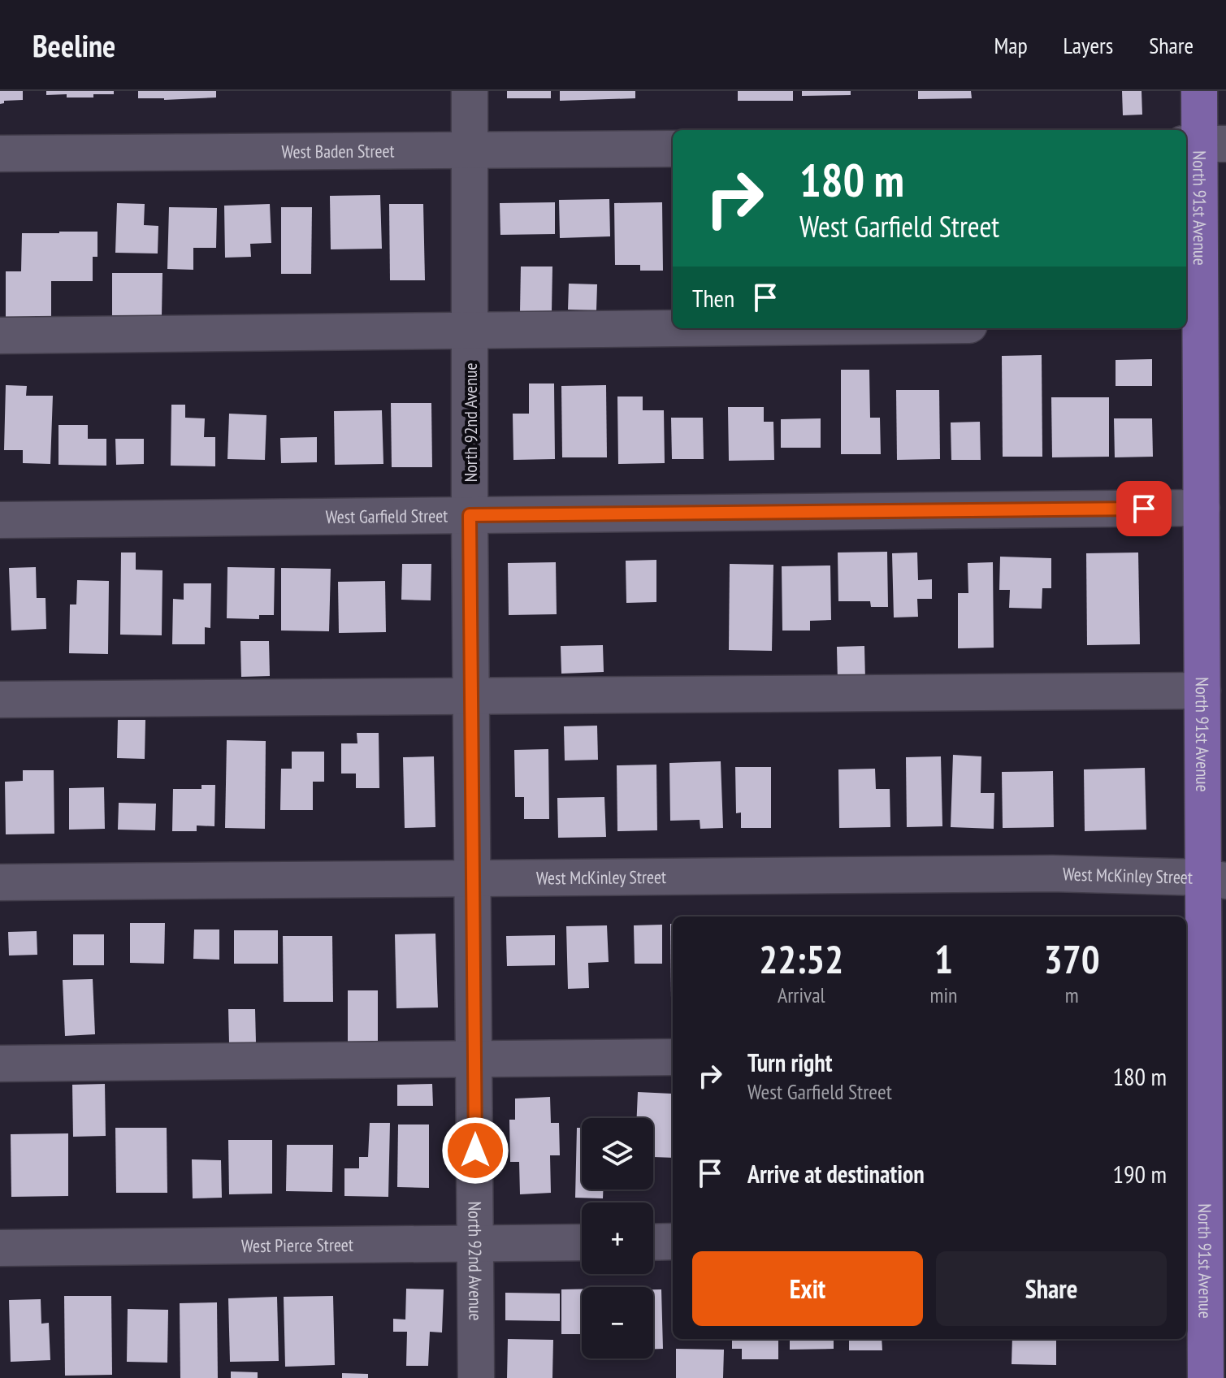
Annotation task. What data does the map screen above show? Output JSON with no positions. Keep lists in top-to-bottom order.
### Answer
{
  "streets": {
    "main road": ["North 91st Avenue"],
    "street": [
      "West Baden Street",
      "North 92nd Avenue",
      "West Garfield Street",
      "West McKinley Street",
      "West Pierce Street"
    ]
  },
  "crossings": [
    ["West Baden Street", "North 92nd Avenue"],
    ["North 91st Avenue", "West Garfield Street"],
    ["North 91st Avenue", "West McKinley Street"],
    ["North 92nd Avenue", "West Garfield Street"],
    ["North 92nd Avenue", "West McKinley Street"],
    ["North 92nd Avenue", "West Pierce Street"]
  ],
  "page": {
    "header": "Beeline",
    "nav": ["Map", "Layers", "Share"],
    "turn": ["180 m", "West Garfield Street"],
    "then": "Then",
    "eta": [
      "22:52",
      "Arrival",
      "1",
      "min",
      "370",
      "m"
    ],
    "list": [
      {
        "name": "Turn right",
        "note": "West Garfield Street",
        "value": "180 m"
      },
      {
        "name": "Arrive at destination",
        "value": "190 m"
      }
    ],
    "map_buttons": ["+", "−"],
    "buttons": ["Exit", "Share"]
  }
}
